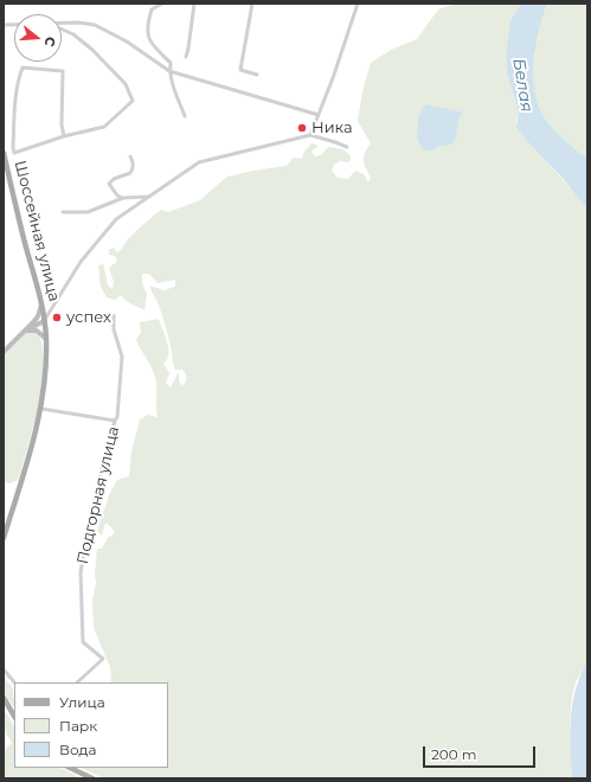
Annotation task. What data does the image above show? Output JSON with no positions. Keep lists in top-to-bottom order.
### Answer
{
  "streets": {
    "main road": ["Шоссейная улица"],
    "street": ["Подгорная улица"]
  },
  "water": ["Белая"],
  "places": ["Ника", "успех"],
  "legend": ["Улица", "Парк", "Вода"],
  "scale_bar": "200 m",
  "north": "right"
}
